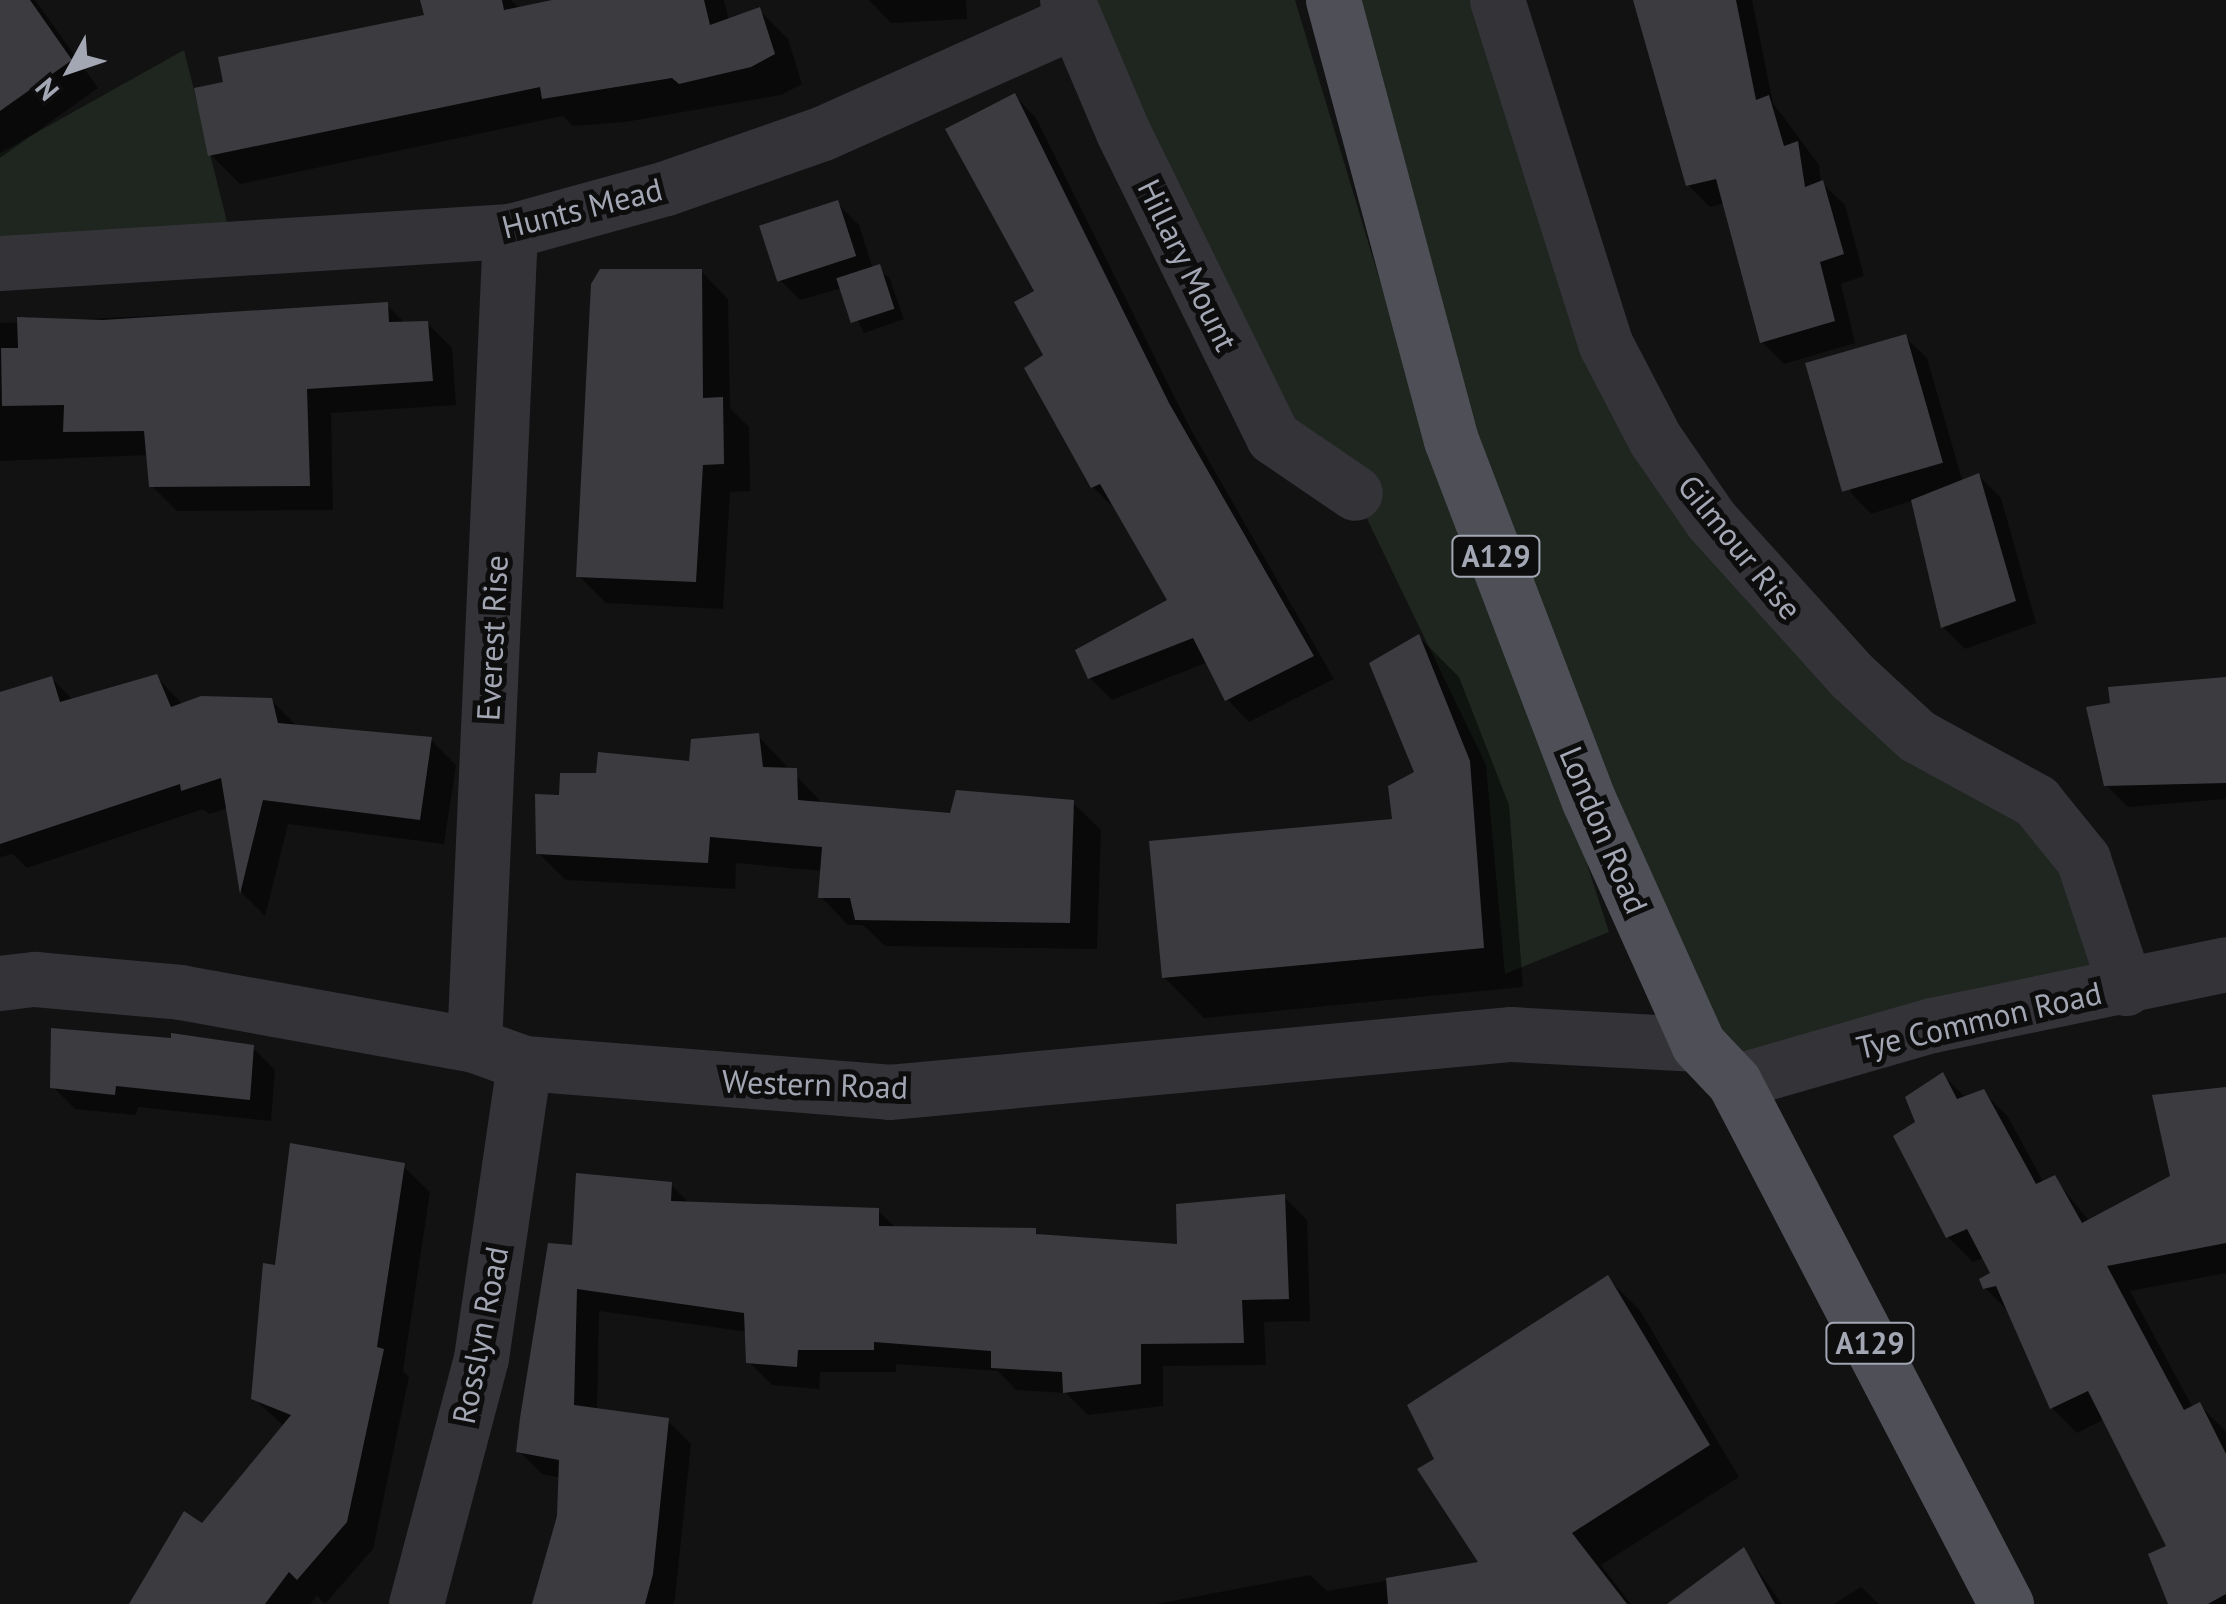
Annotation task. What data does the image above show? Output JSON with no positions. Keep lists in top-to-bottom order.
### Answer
{
  "streets": {
    "main road": ["A129", "London Road"],
    "street": [
      "Hunts Mead",
      "Hillary Mount",
      "Gilmour Rise",
      "Everest Rise",
      "Tye Common Road",
      "Western Road",
      "Rosslyn Road"
    ]
  },
  "crossings": [
    ["Hunts Mead", "Hillary Mount"],
    ["Hunts Mead", "Everest Rise"],
    ["Gilmour Rise", "Tye Common Road"],
    ["Everest Rise", "Western Road"],
    ["London Road", "Tye Common Road"],
    ["London Road", "Western Road"],
    ["Tye Common Road", "Western Road"],
    ["Western Road", "Rosslyn Road"]
  ],
  "north": "bottom left"
}
